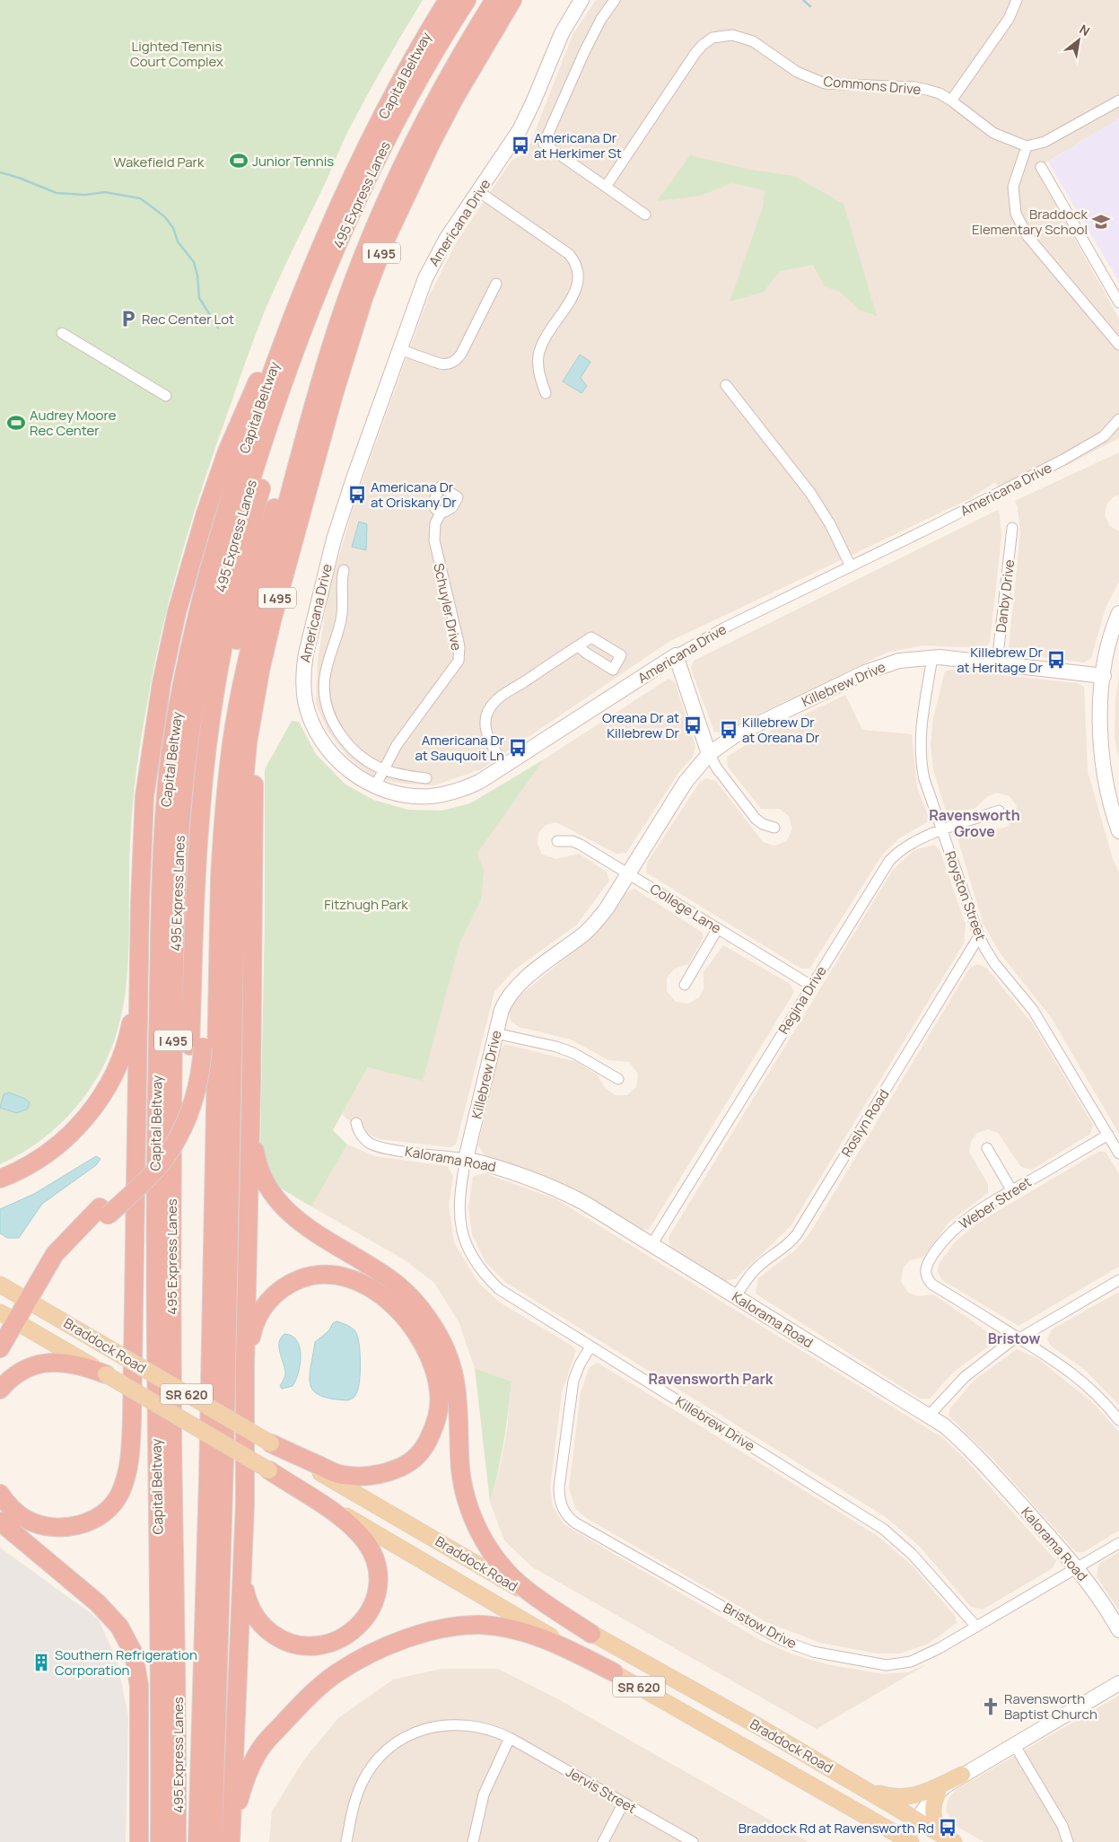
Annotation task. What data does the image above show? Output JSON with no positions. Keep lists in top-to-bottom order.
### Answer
{
  "streets": {
    "highway": ["Capital Beltway", "495 Express Lanes", "I 495"],
    "main road": ["Braddock Road", "SR 620"],
    "street": [
      "Commons Drive",
      "Americana Drive",
      "Danby Drive",
      "Schuyler Drive",
      "Killebrew Drive",
      "Royston Street",
      "College Lane",
      "Regina Drive",
      "Roslyn Road",
      "Kalorama Road",
      "Weber Street",
      "Bristow Drive",
      "Jervis Street"
    ]
  },
  "crossings": [
    ["Americana Drive", "Schuyler Drive"],
    ["Danby Drive", "Killebrew Drive"],
    ["Killebrew Drive", "Royston Street"],
    ["Killebrew Drive", "College Lane"],
    ["Killebrew Drive", "Kalorama Road"],
    ["Killebrew Drive", "Bristow Drive"],
    ["Royston Street", "Regina Drive"],
    ["Royston Street", "Roslyn Road"],
    ["Royston Street", "Weber Street"],
    ["College Lane", "Regina Drive"],
    ["Regina Drive", "Kalorama Road"],
    ["Roslyn Road", "Kalorama Road"],
    ["Kalorama Road", "Bristow Drive"]
  ],
  "districts": ["Ravensworth Grove", "Bristow", "Ravensworth Park"],
  "parks": ["Lighted Tennis Court Complex", "Wakefield Park", "Fitzhugh Park"],
  "places": {
    "bus stop": [
      "Americana Dr at Herkimer St",
      "Americana Dr at Oriskany Dr",
      "Killebrew Dr at Heritage Dr",
      "Oreana Dr at Killebrew Dr",
      "Killebrew Dr at Oreana Dr",
      "Americana Dr at Sauquoit Ln",
      "Braddock Rd at Ravensworth Rd"
    ],
    "sports": ["Junior Tennis", "Audrey Moore Rec Center"],
    "school or university": ["Braddock Elementary School"],
    "parking": ["Rec Center Lot"],
    "building": ["Southern Refrigeration Corporation"],
    "church": ["Ravensworth Baptist Church"]
  },
  "north": "top right"
}
